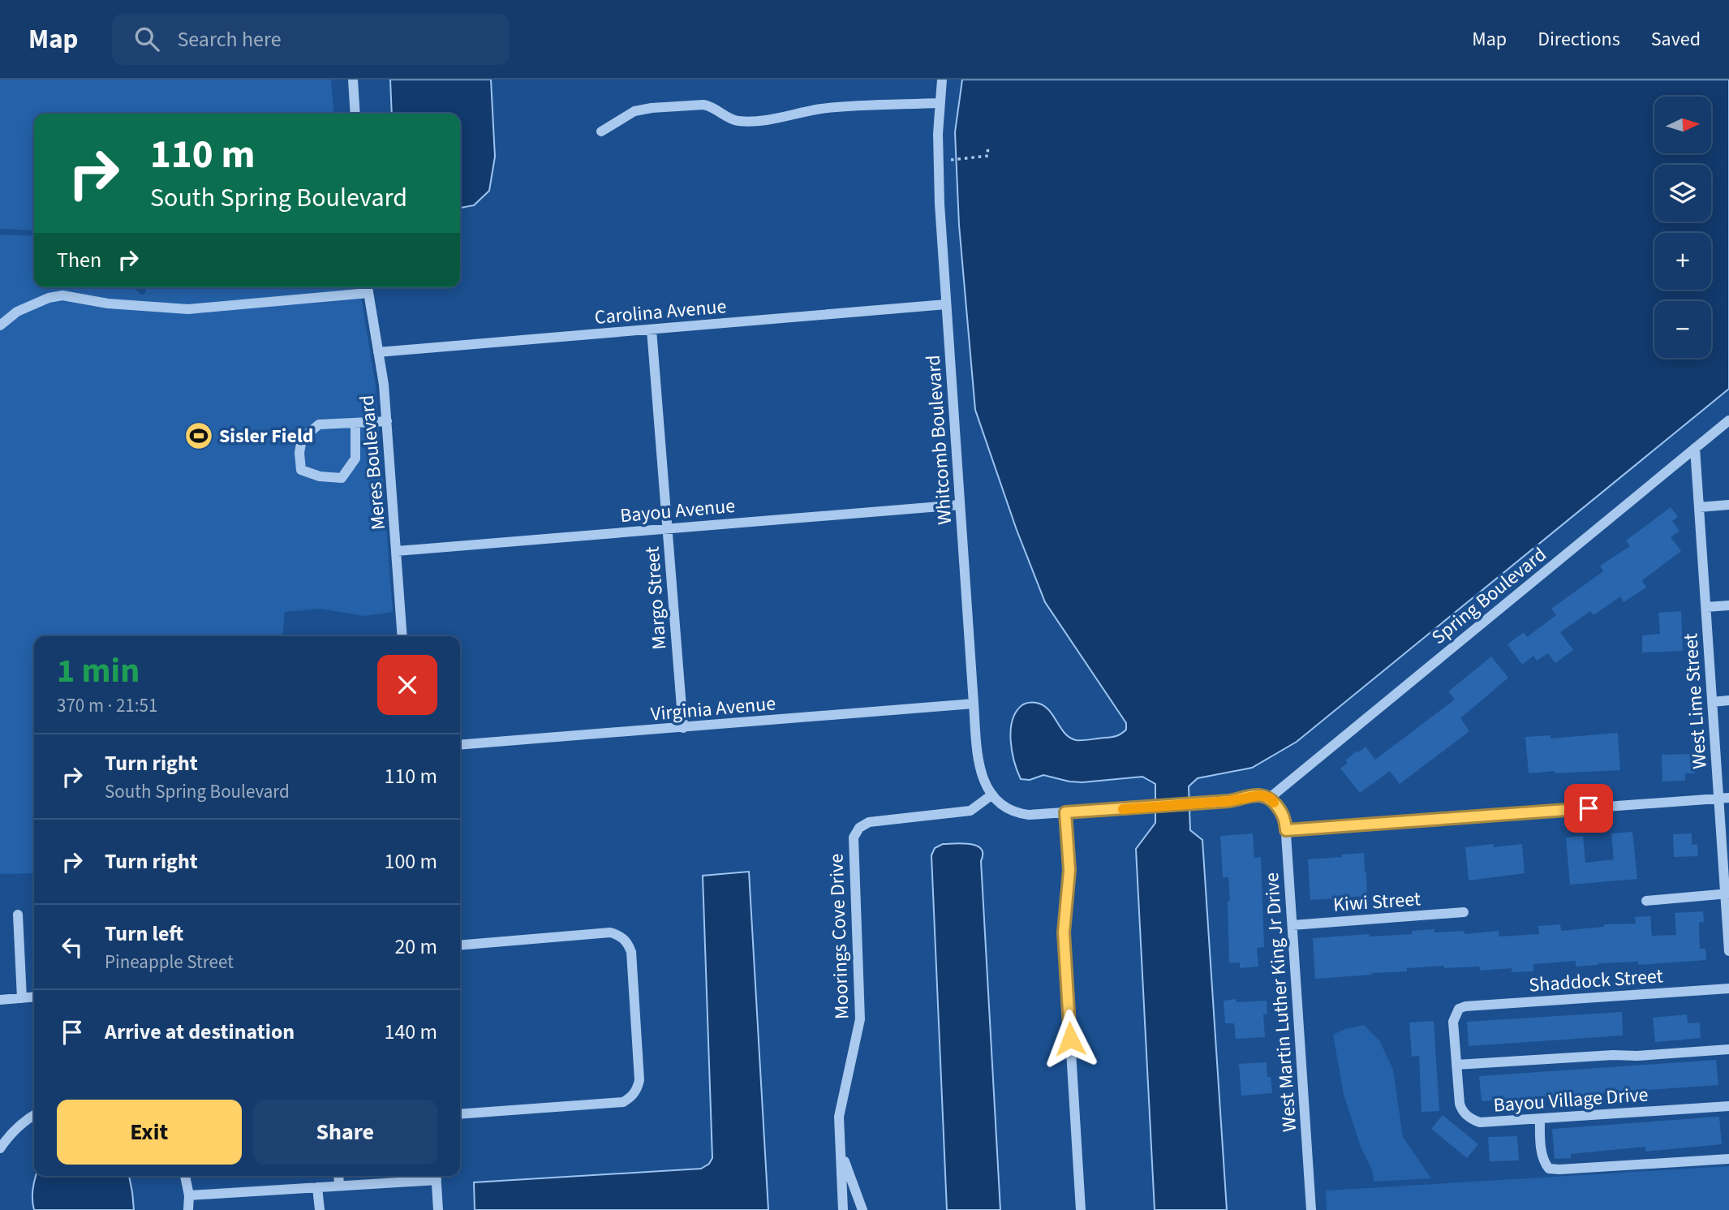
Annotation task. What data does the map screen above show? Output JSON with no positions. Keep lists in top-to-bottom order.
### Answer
{
  "streets": {
    "street": [
      "Carolina Avenue",
      "Whitcomb Boulevard",
      "Meres Boulevard",
      "Bayou Avenue",
      "Spring Boulevard",
      "Margo Street",
      "West Lime Street",
      "Virginia Avenue",
      "Kiwi Street",
      "Moorings Cove Drive",
      "Shaddock Street",
      "West Martin Luther King Jr Drive",
      "Bayou Village Drive"
    ]
  },
  "crossings": [
    ["Carolina Avenue", "Whitcomb Boulevard"],
    ["Carolina Avenue", "Meres Boulevard"],
    ["Carolina Avenue", "Margo Street"],
    ["Whitcomb Boulevard", "Bayou Avenue"],
    ["Whitcomb Boulevard", "Virginia Avenue"],
    ["Whitcomb Boulevard", "Moorings Cove Drive"],
    ["Meres Boulevard", "Bayou Avenue"],
    ["Bayou Avenue", "Margo Street"],
    ["Spring Boulevard", "West Lime Street"],
    ["Spring Boulevard", "West Martin Luther King Jr Drive"],
    ["Margo Street", "Virginia Avenue"],
    ["Kiwi Street", "West Martin Luther King Jr Drive"],
    ["Shaddock Street", "Bayou Village Drive"]
  ],
  "places": {
    "sports": ["Sisler Field"]
  },
  "north": "right",
  "page": {
    "header": "Map",
    "search": "Search here",
    "nav": ["Map", "Directions", "Saved"],
    "map_buttons": ["+", "−"],
    "turn": ["110 m", "South Spring Boulevard"],
    "then": "Then",
    "heading": ["1 min", "370 m · 21:51"],
    "list": [
      {
        "name": "Turn right",
        "note": "South Spring Boulevard",
        "value": "110 m"
      },
      {
        "name": "Turn right",
        "value": "100 m"
      },
      {
        "name": "Turn left",
        "note": "Pineapple Street",
        "value": "20 m"
      },
      {
        "name": "Arrive at destination",
        "value": "140 m"
      }
    ],
    "buttons": ["Exit", "Share"]
  }
}
